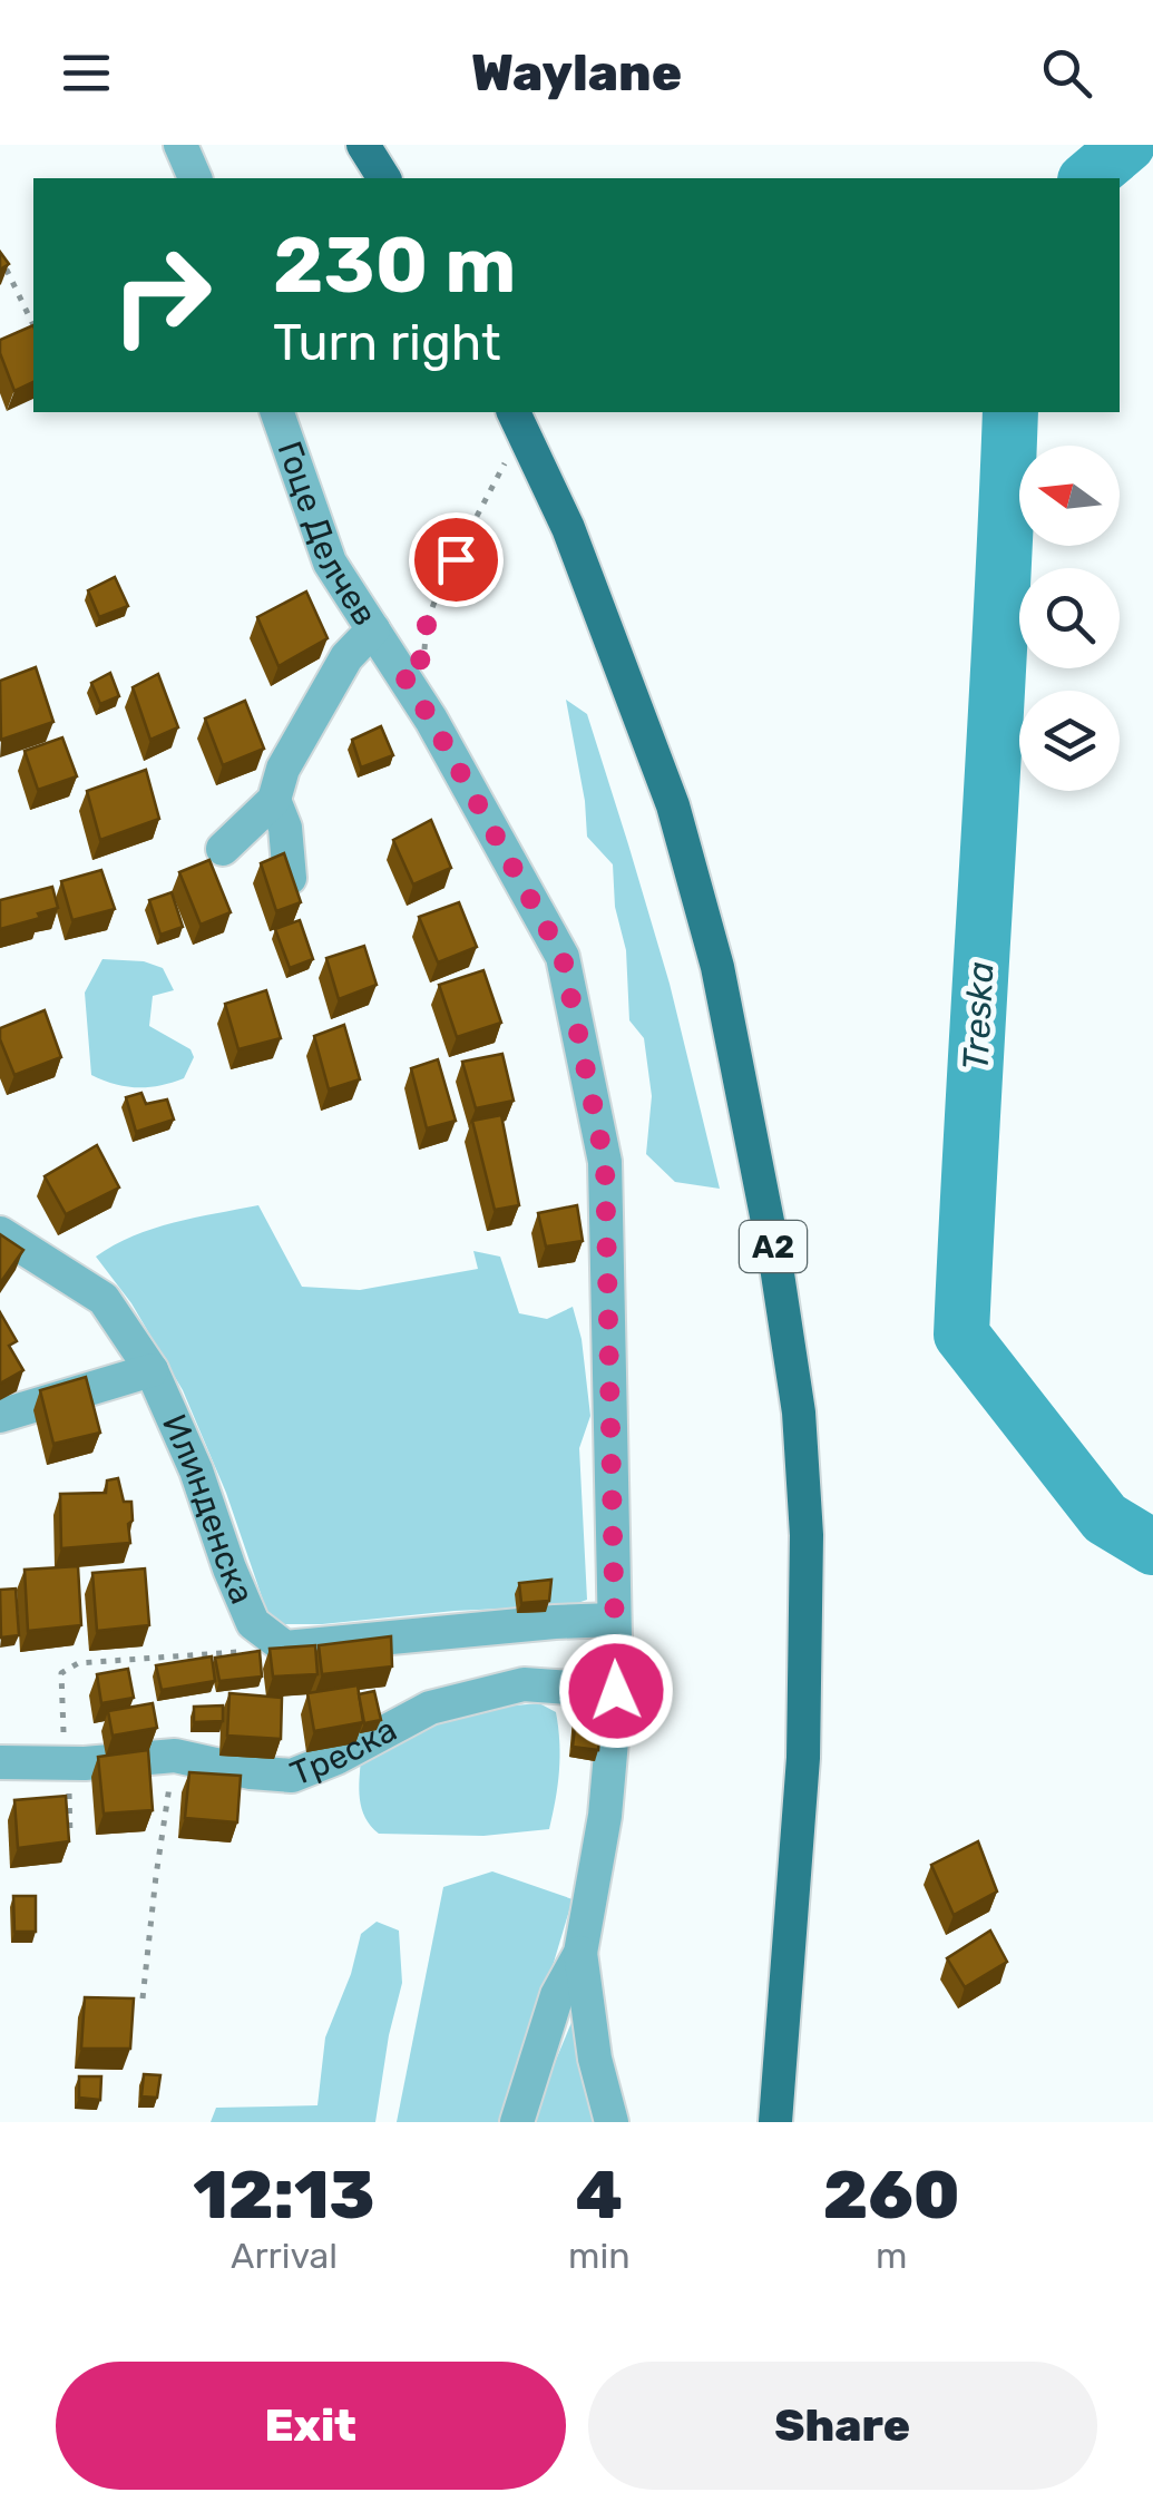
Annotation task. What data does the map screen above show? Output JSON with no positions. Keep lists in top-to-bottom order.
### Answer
{
  "streets": {
    "main road": ["A2"],
    "street": ["Гоце Делчев", "Илинденска", "Треска"]
  },
  "crossings": [
    ["Гоце Делчев", "Треска"]
  ],
  "water": ["Treska"],
  "north": "left",
  "page": {
    "header": "Waylane",
    "turn": ["230 m", "Turn right"],
    "eta": [
      "12:13",
      "Arrival",
      "4",
      "min",
      "260",
      "m"
    ],
    "buttons": ["Exit", "Share"]
  }
}
